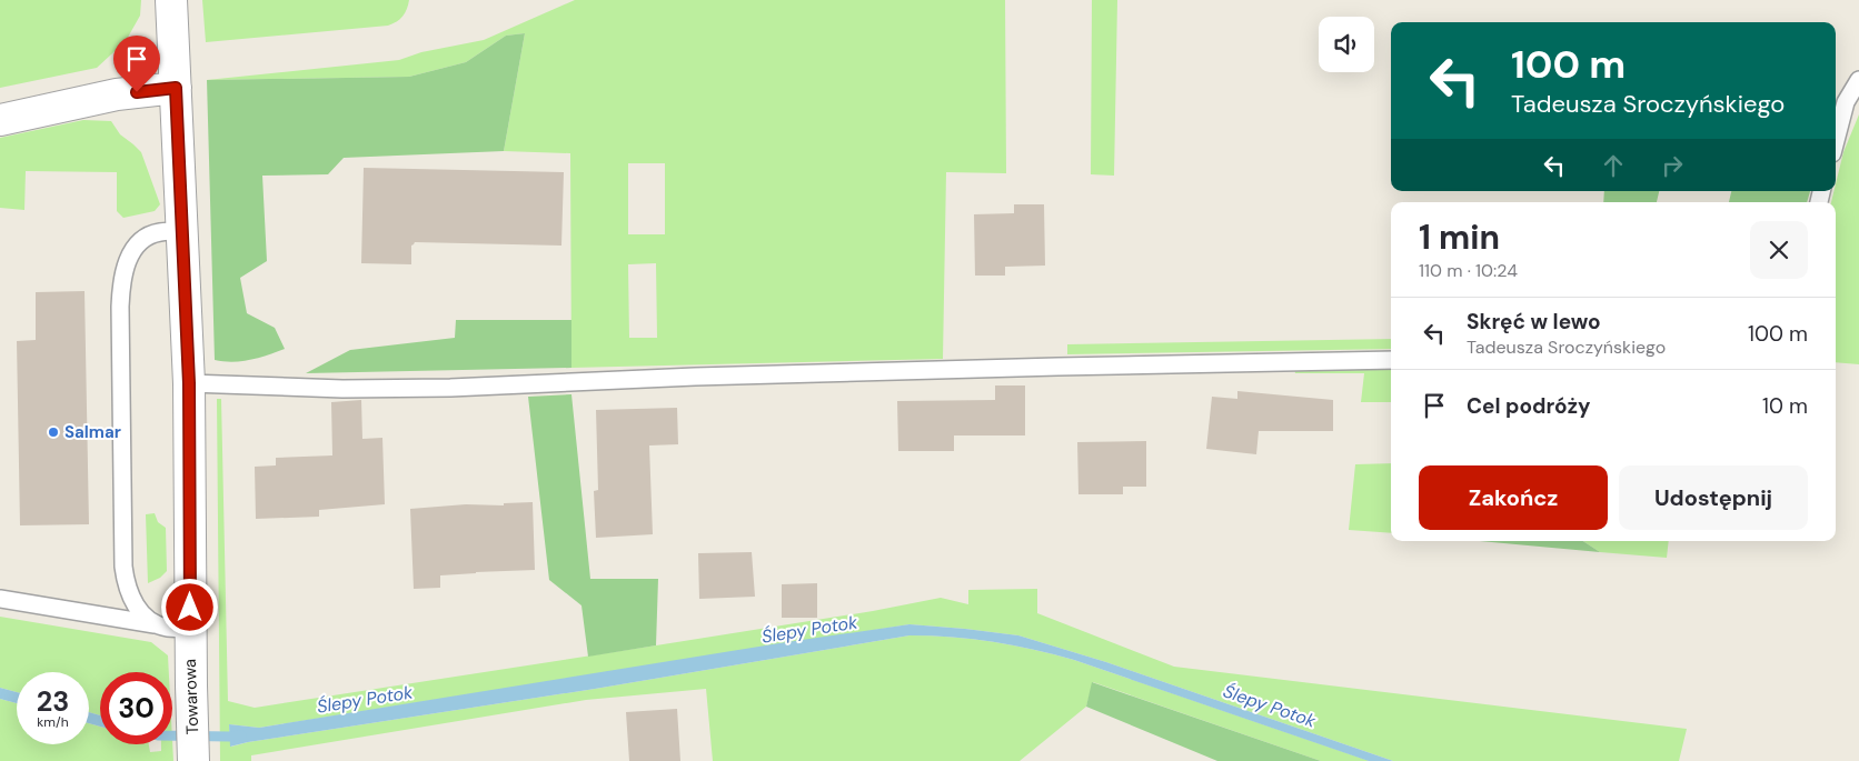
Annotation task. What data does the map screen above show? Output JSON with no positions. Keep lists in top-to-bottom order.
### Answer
{
  "streets": {
    "street": ["Towarowa"]
  },
  "water": ["Ślepy Potok"],
  "places": ["Salmar"],
  "page": {
    "turn": ["100 m", "Tadeusza Sroczyńskiego"],
    "heading": ["1 min", "110 m · 10:24"],
    "list": [
      {
        "name": "Skręć w lewo",
        "note": "Tadeusza Sroczyńskiego",
        "value": "100 m"
      },
      {
        "name": "Cel podróży",
        "value": "10 m"
      }
    ],
    "buttons": ["Zakończ", "Udostępnij"],
    "speed": "23 km/h",
    "limit": "30"
  }
}
